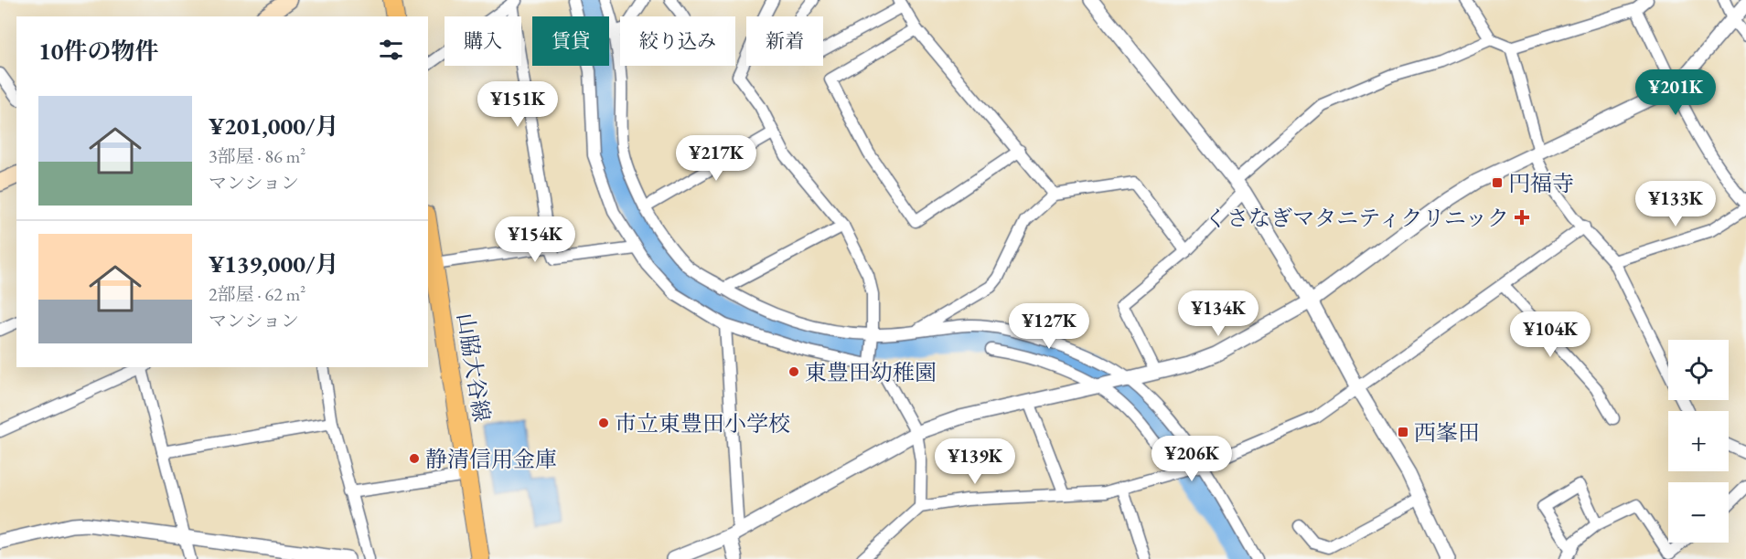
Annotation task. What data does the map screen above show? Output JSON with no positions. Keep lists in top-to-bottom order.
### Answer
{
  "streets": {
    "main road": ["山脇大谷線"]
  },
  "places": {
    "transit": ["円福寺", "西峯田"],
    "health": ["くさなぎマタニティクリニック"],
    "other": ["東豊田幼稚園", "市立東豊田小学校", "静清信用金庫"]
  },
  "page": {
    "chip": [
      "購入",
      "賃貸",
      "絞り込み",
      "新着"
    ],
    "heading": "10件の物件",
    "price": [
      "¥201K",
      "¥151K",
      "¥217K",
      "¥133K",
      "¥154K",
      "¥134K",
      "¥127K",
      "¥104K",
      "¥206K",
      "¥139K"
    ],
    "list": [
      {
        "name": "¥201,000/月",
        "note": "3部屋 · 86 m² · マンション"
      },
      {
        "name": "¥139,000/月",
        "note": "2部屋 · 62 m² · マンション"
      }
    ],
    "map_buttons": ["+", "−"]
  }
}
